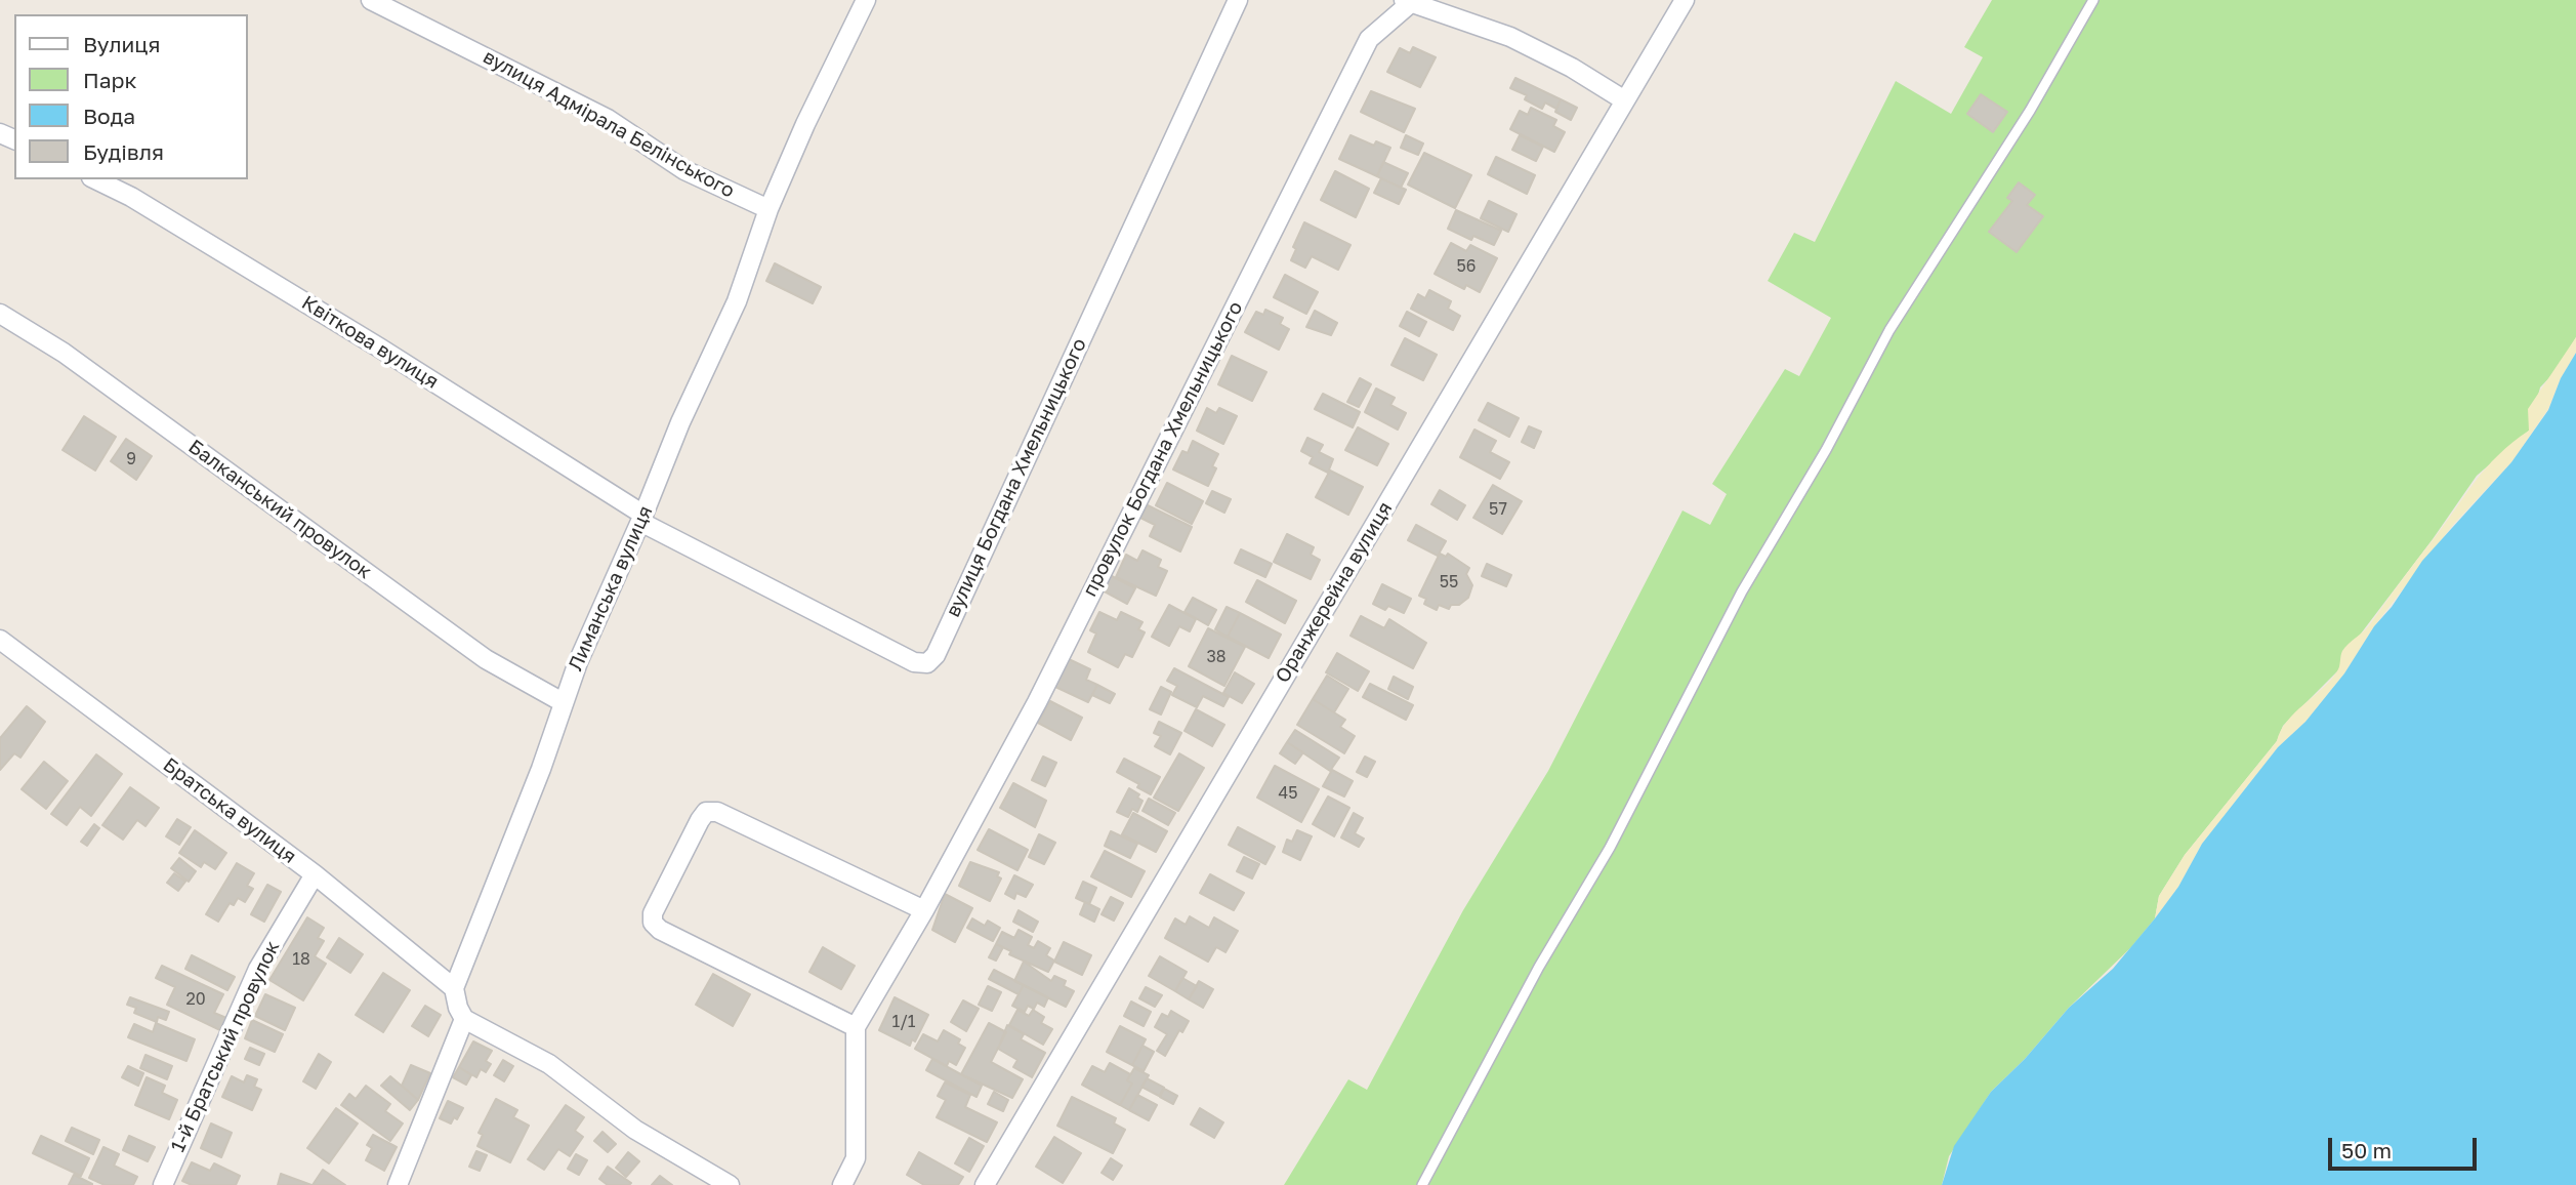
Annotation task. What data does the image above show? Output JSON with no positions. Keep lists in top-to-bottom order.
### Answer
{
  "streets": {
    "street": [
      "вулиця Адмірала Белінського",
      "Квіткова вулиця",
      "провулок Богдана Хмельницького",
      "вулиця Богдана Хмельницького",
      "Балканський провулок",
      "Лиманська вулиця",
      "Оранжерейна вулиця",
      "Братська вулиця",
      "1-й Братський провулок"
    ]
  },
  "crossings": [
    ["вулиця Адмірала Белінського", "Лиманська вулиця"],
    ["Квіткова вулиця", "вулиця Богдана Хмельницького"],
    ["Квіткова вулиця", "Лиманська вулиця"],
    ["вулиця Богдана Хмельницького", "Лиманська вулиця"],
    ["Балканський провулок", "Лиманська вулиця"],
    ["Лиманська вулиця", "Братська вулиця"],
    ["Братська вулиця", "1-й Братський провулок"]
  ],
  "house_numbers": [
    "56",
    "9",
    "57",
    "55",
    "38",
    "45",
    "18",
    "20",
    "1/1"
  ],
  "legend": [
    "Вулиця",
    "Парк",
    "Вода",
    "Будівля"
  ],
  "scale_bar": "50 m"
}
